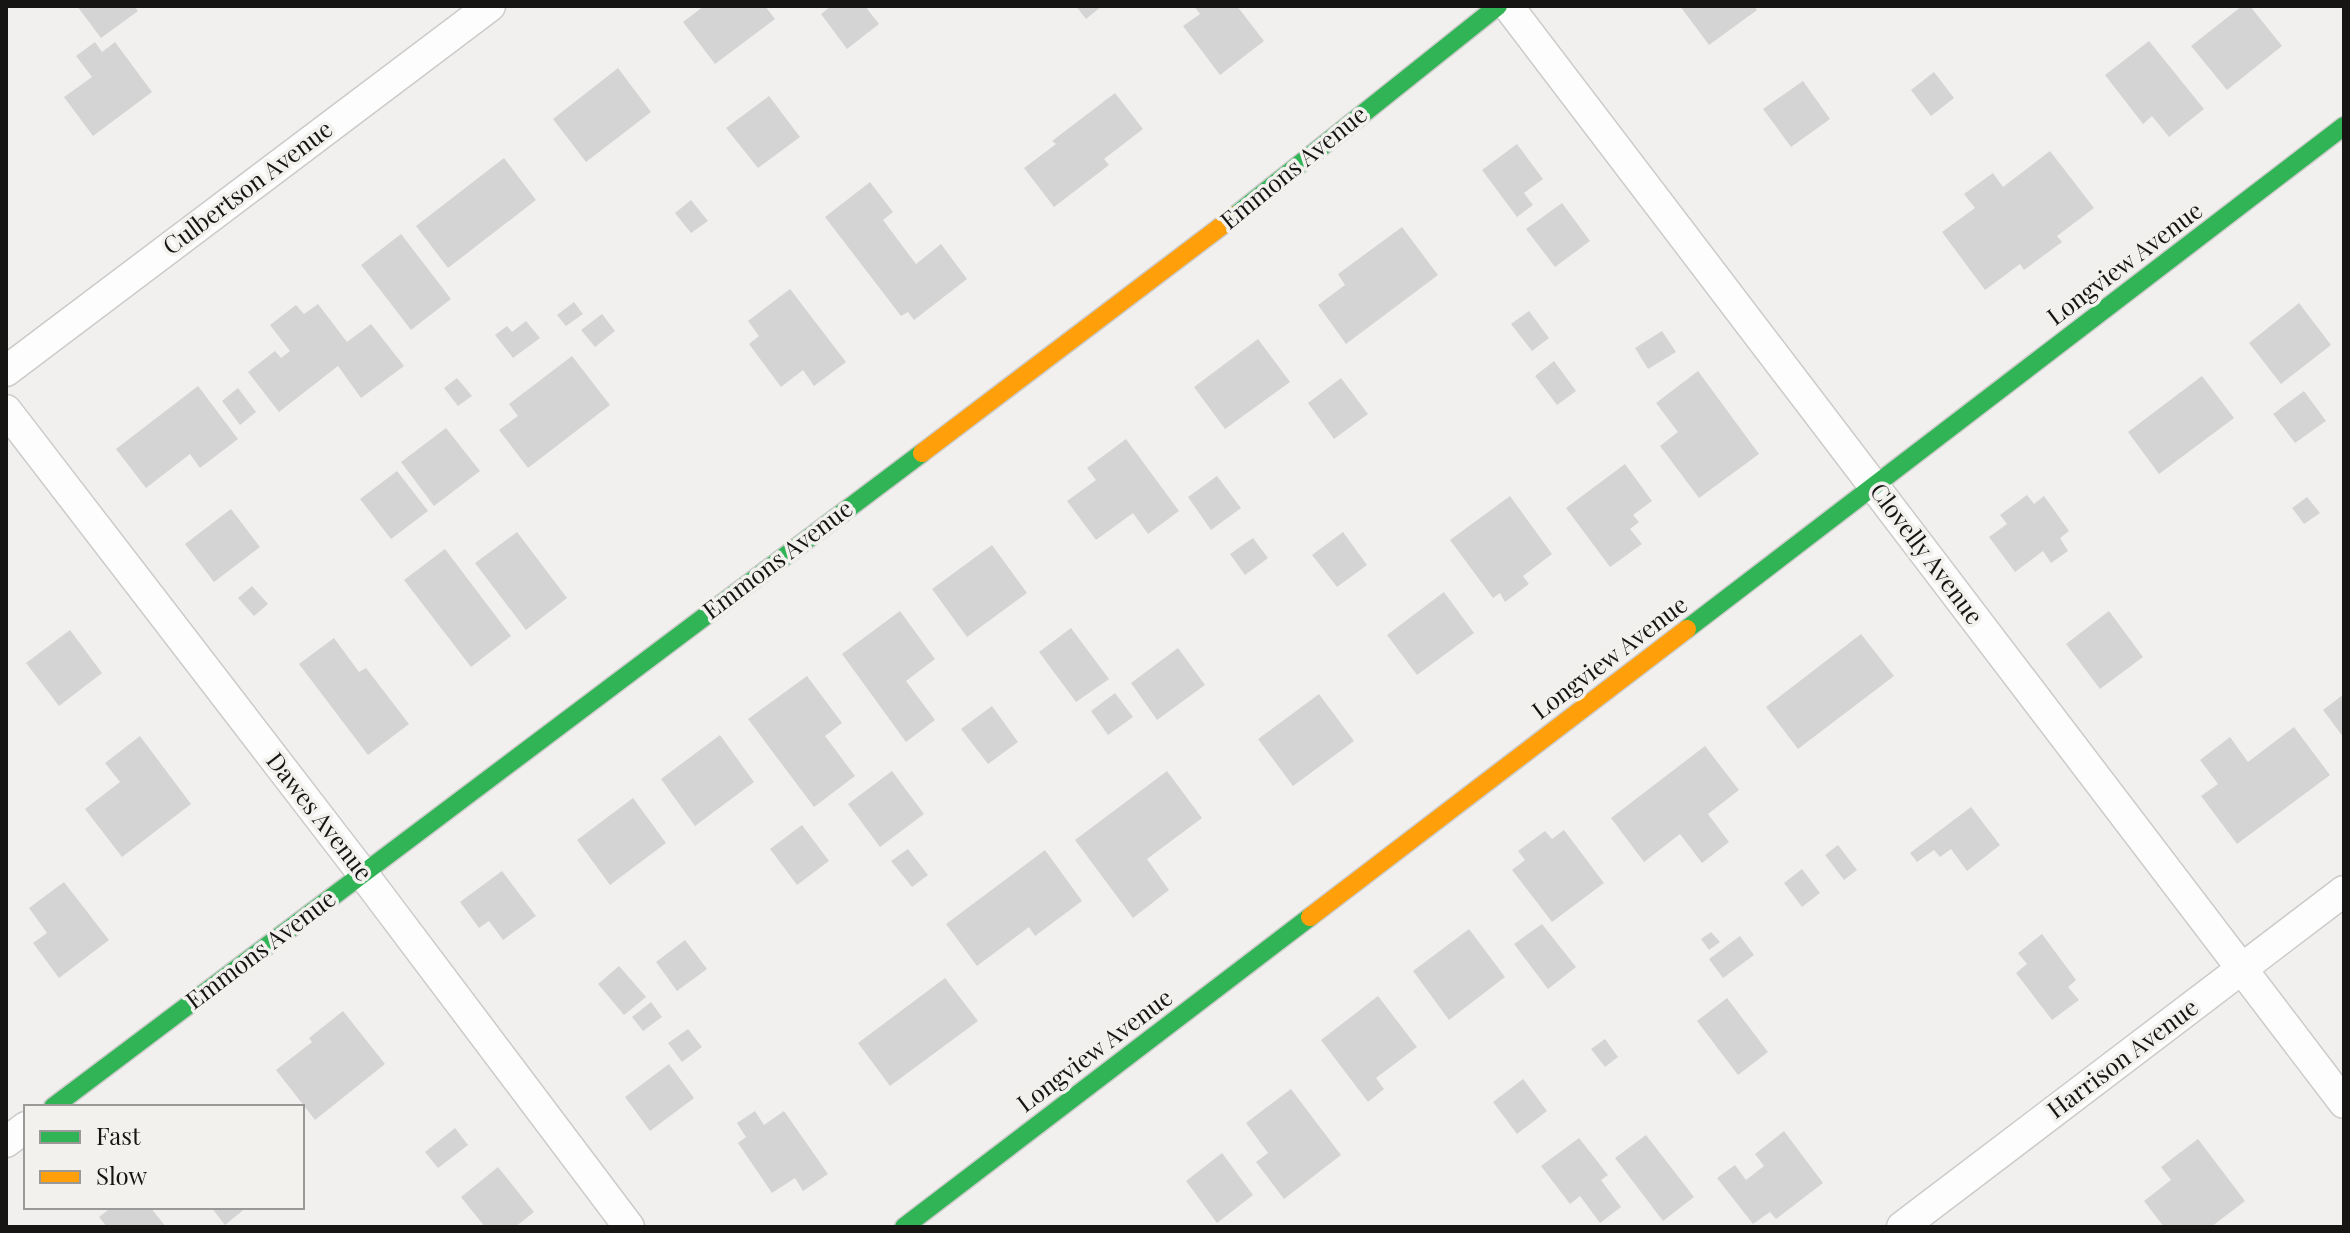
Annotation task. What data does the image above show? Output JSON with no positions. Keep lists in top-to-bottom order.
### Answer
{
  "streets": {
    "street": [
      "Emmons Avenue",
      "Culbertson Avenue",
      "Longview Avenue",
      "Clovelly Avenue",
      "Dawes Avenue",
      "Harrison Avenue"
    ]
  },
  "crossings": [
    ["Emmons Avenue", "Dawes Avenue"],
    ["Longview Avenue", "Clovelly Avenue"],
    ["Clovelly Avenue", "Harrison Avenue"]
  ],
  "legend": ["Fast", "Slow"]
}
